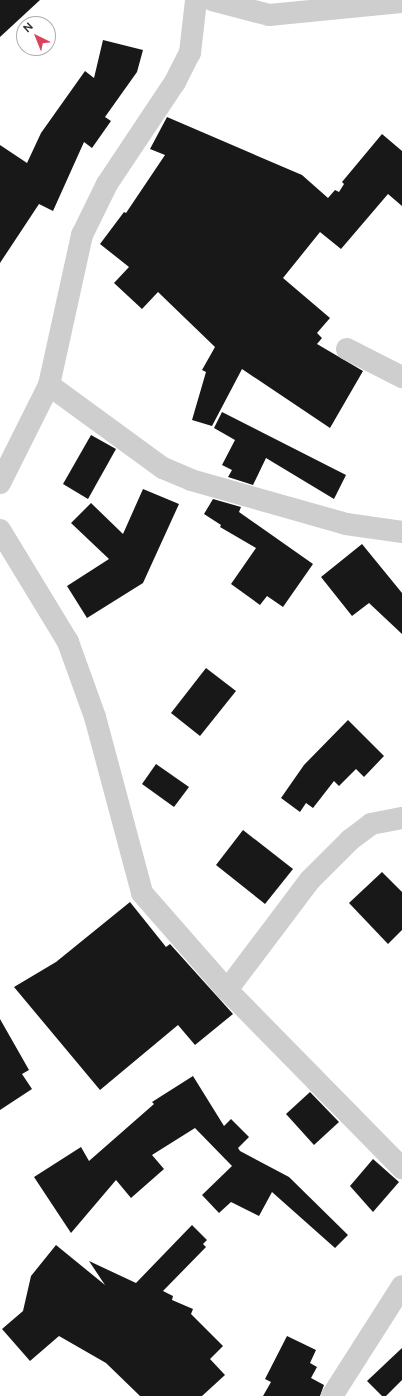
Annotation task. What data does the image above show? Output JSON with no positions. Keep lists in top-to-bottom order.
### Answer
{
  "north": "top left"
}
